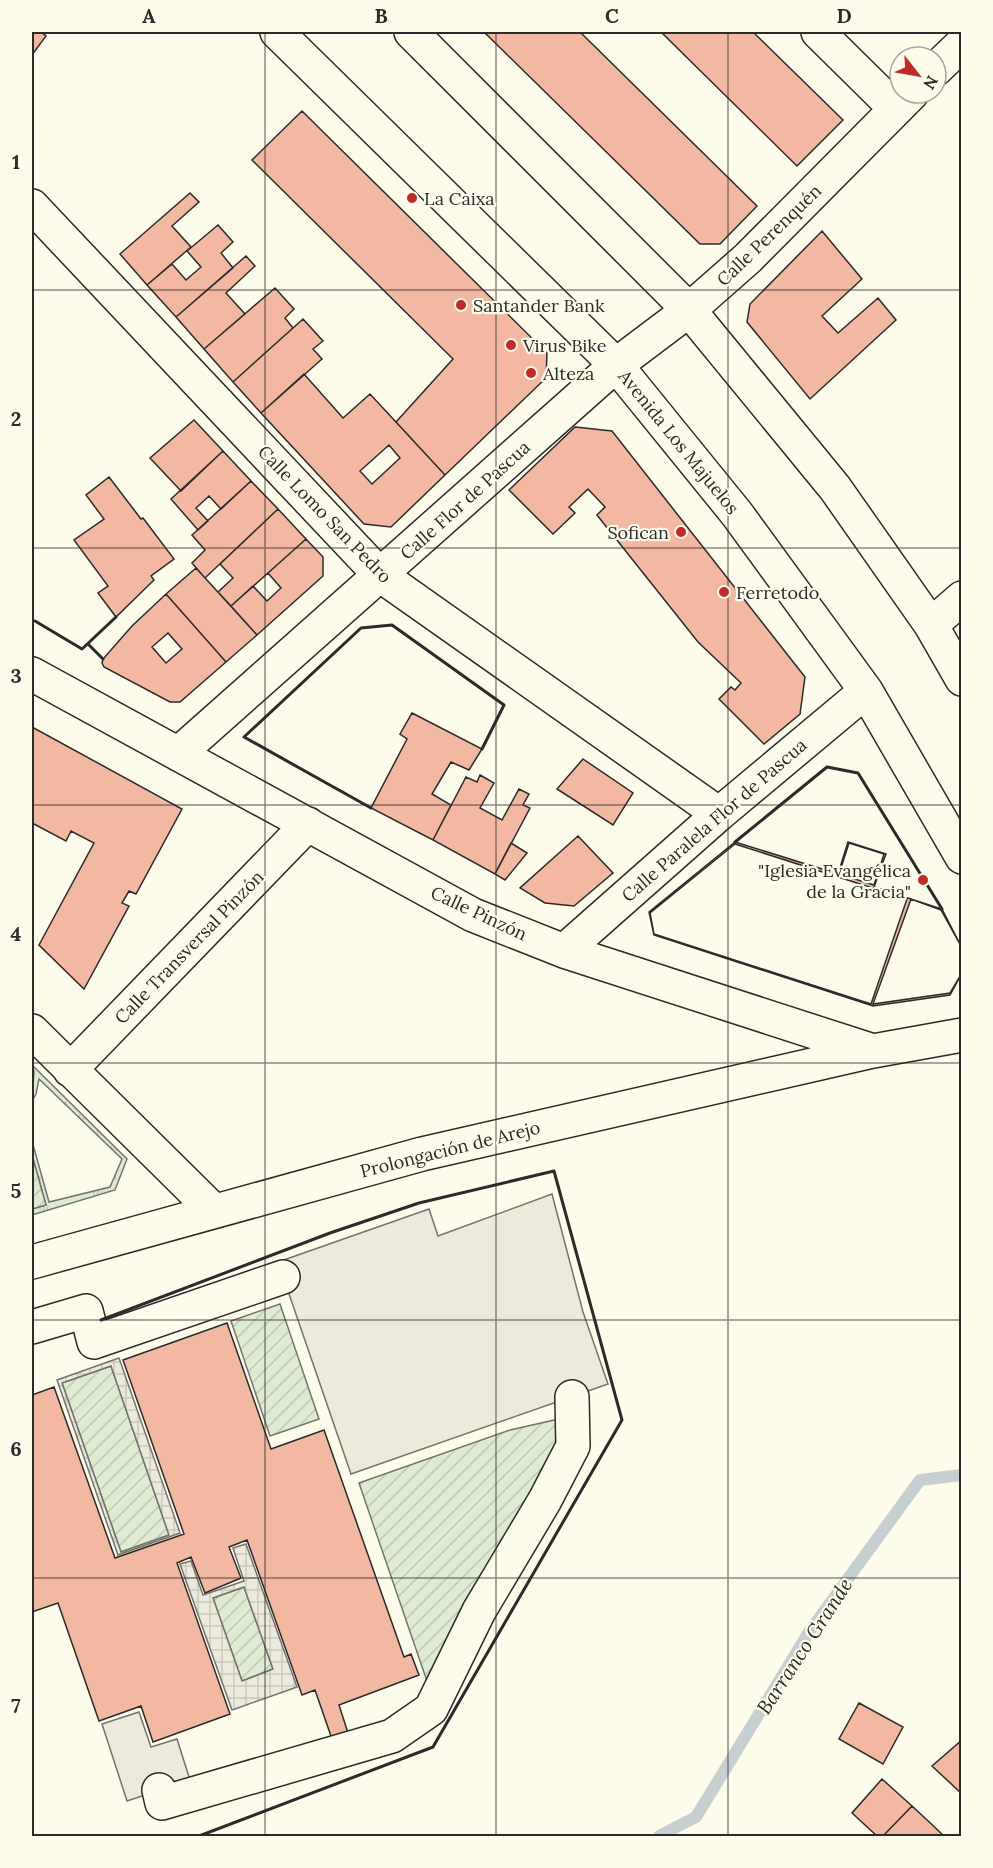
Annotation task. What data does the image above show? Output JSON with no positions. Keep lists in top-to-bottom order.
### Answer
{
  "streets": {
    "street": [
      "Calle Perenquén",
      "Avenida Los Majuelos",
      "Calle Flor de Pascua",
      "Calle Lomo San Pedro",
      "Calle Paralela Flor de Pascua",
      "Calle Pinzón",
      "Calle Transversal Pinzón",
      "Prolongación de Arejo"
    ]
  },
  "crossings": [
    ["Calle Perenquén", "Avenida Los Majuelos"],
    ["Calle Perenquén", "Calle Flor de Pascua"],
    ["Avenida Los Majuelos", "Calle Flor de Pascua"],
    ["Avenida Los Majuelos", "Calle Paralela Flor de Pascua"],
    ["Calle Flor de Pascua", "Calle Lomo San Pedro"],
    ["Calle Flor de Pascua", "Calle Pinzón"],
    ["Calle Lomo San Pedro", "Calle Paralela Flor de Pascua"],
    ["Calle Paralela Flor de Pascua", "Calle Pinzón"],
    ["Calle Pinzón", "Calle Transversal Pinzón"],
    ["Calle Pinzón", "Prolongación de Arejo"]
  ],
  "water": ["Barranco Grande"],
  "places": [
    "La Caixa",
    "Santander Bank",
    "Virus Bike",
    "Alteza",
    "Sofican",
    "Ferretodo",
    "\"Iglesia Evangélica de la Gracia\""
  ],
  "north": "bottom right",
  "grid": {
    "columns": [
      "A",
      "B",
      "C",
      "D"
    ],
    "rows": [
      "1",
      "2",
      "3",
      "4",
      "5",
      "6",
      "7"
    ]
  }
}
